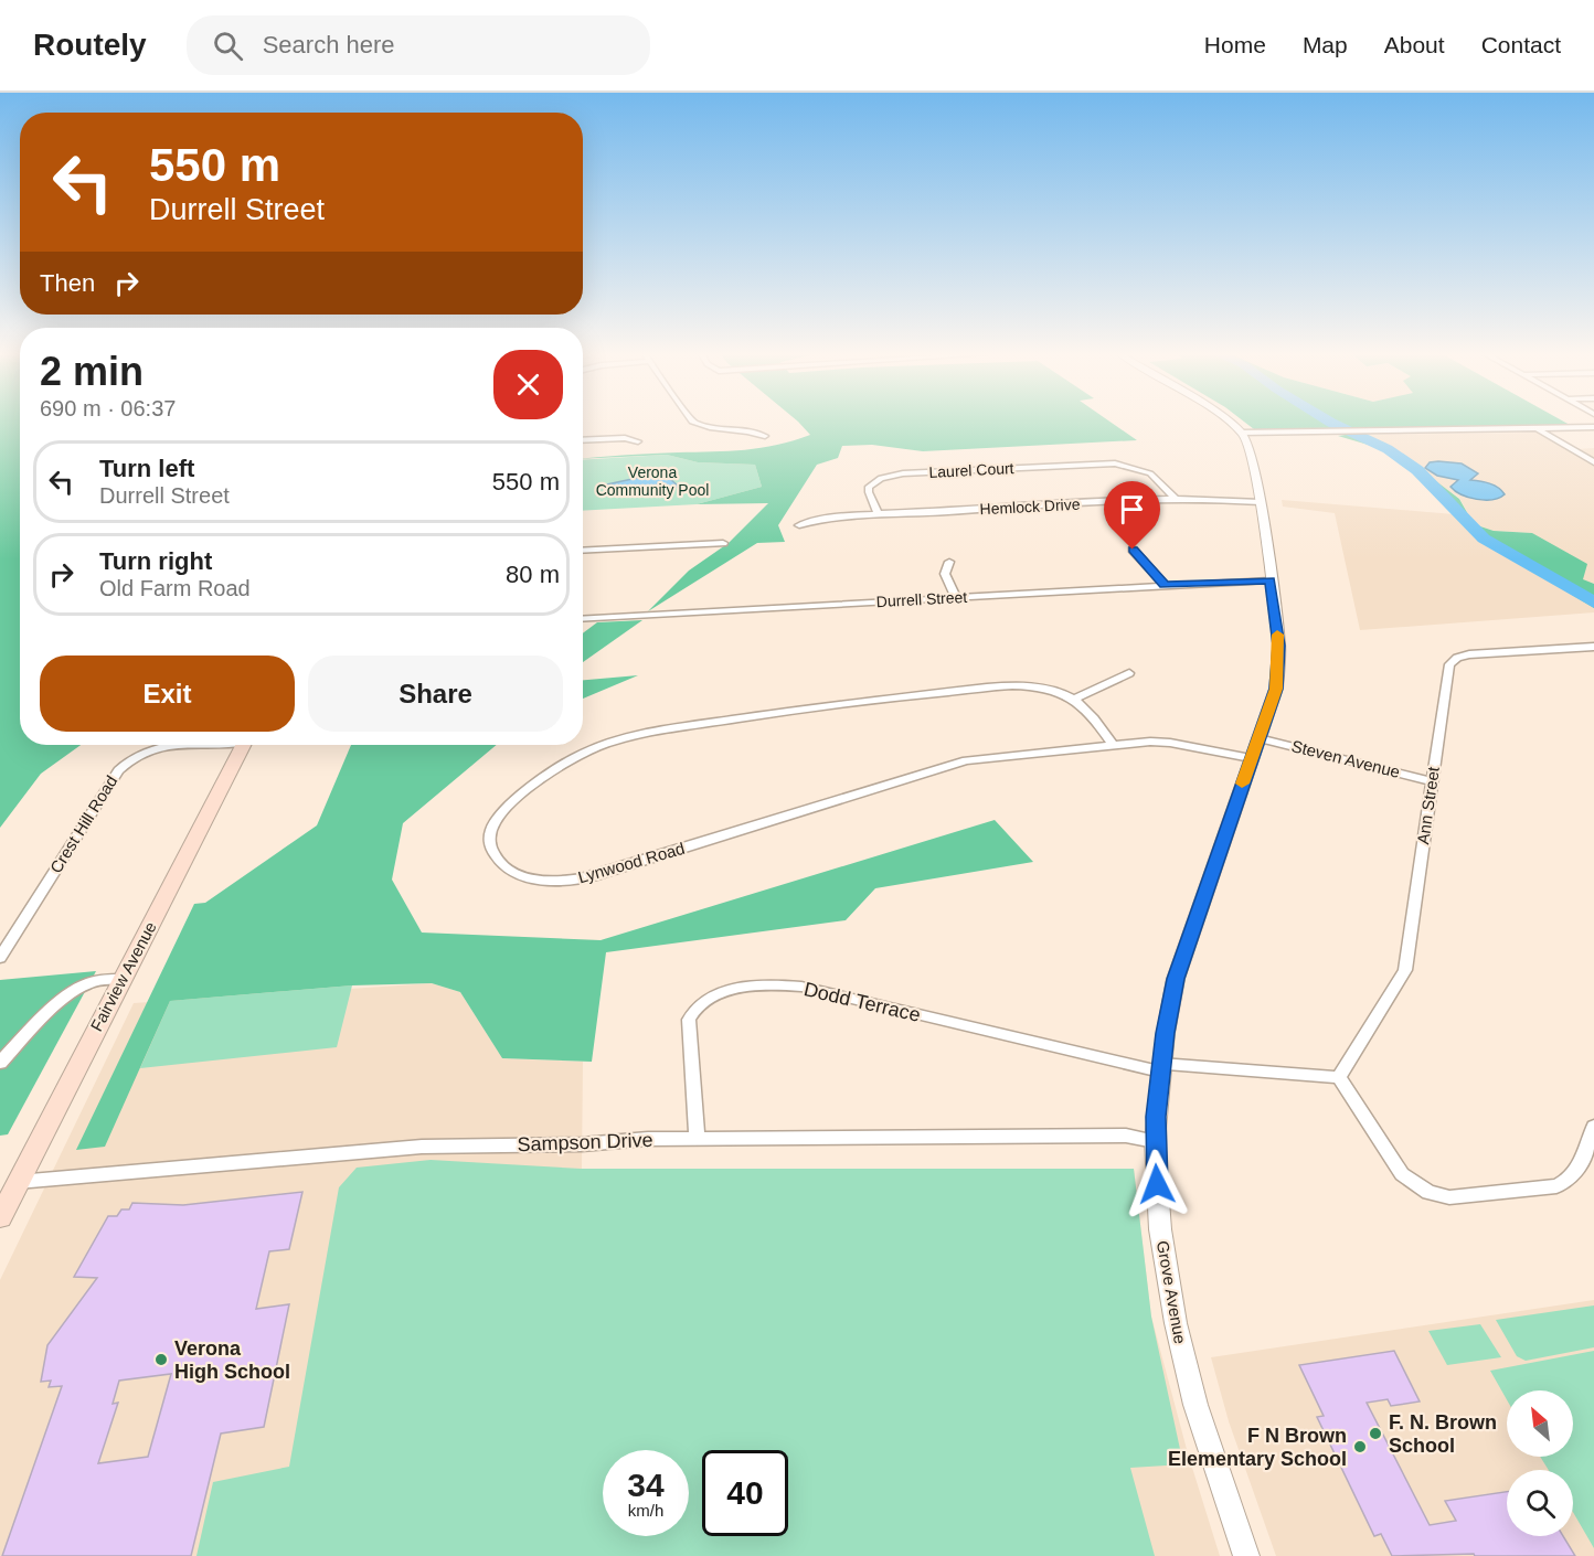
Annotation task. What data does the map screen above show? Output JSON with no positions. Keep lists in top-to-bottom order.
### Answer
{
  "streets": {
    "main road": ["Fairview Avenue"],
    "street": [
      "Laurel Court",
      "Hemlock Drive",
      "Durrell Street",
      "Steven Avenue",
      "Ann Street",
      "Crest Hill Road",
      "Lynwood Road",
      "Dodd Terrace",
      "Sampson Drive",
      "Grove Avenue"
    ]
  },
  "crossings": [
    ["Laurel Court", "Hemlock Drive"],
    ["Hemlock Drive", "Grove Avenue"],
    ["Durrell Street", "Grove Avenue"],
    ["Steven Avenue", "Ann Street"],
    ["Steven Avenue", "Grove Avenue"],
    ["Ann Street", "Dodd Terrace"],
    ["Lynwood Road", "Grove Avenue"],
    ["Fairview Avenue", "Sampson Drive"],
    ["Dodd Terrace", "Sampson Drive"],
    ["Dodd Terrace", "Grove Avenue"],
    ["Sampson Drive", "Grove Avenue"]
  ],
  "parks": ["Verona Community Pool"],
  "places": ["Verona High School", "F. N. Brown School", "F N Brown Elementary School"],
  "north": "top left",
  "page": {
    "header": "Routely",
    "search": "Search here",
    "nav": [
      "Home",
      "Map",
      "About",
      "Contact"
    ],
    "turn": ["550 m", "Durrell Street"],
    "then": "Then",
    "heading": ["2 min", "690 m · 06:37"],
    "list": [
      {
        "name": "Turn left",
        "note": "Durrell Street",
        "value": "550 m"
      },
      {
        "name": "Turn right",
        "note": "Old Farm Road",
        "value": "80 m"
      }
    ],
    "buttons": ["Exit", "Share"],
    "speed": "34 km/h",
    "limit": "40"
  }
}
